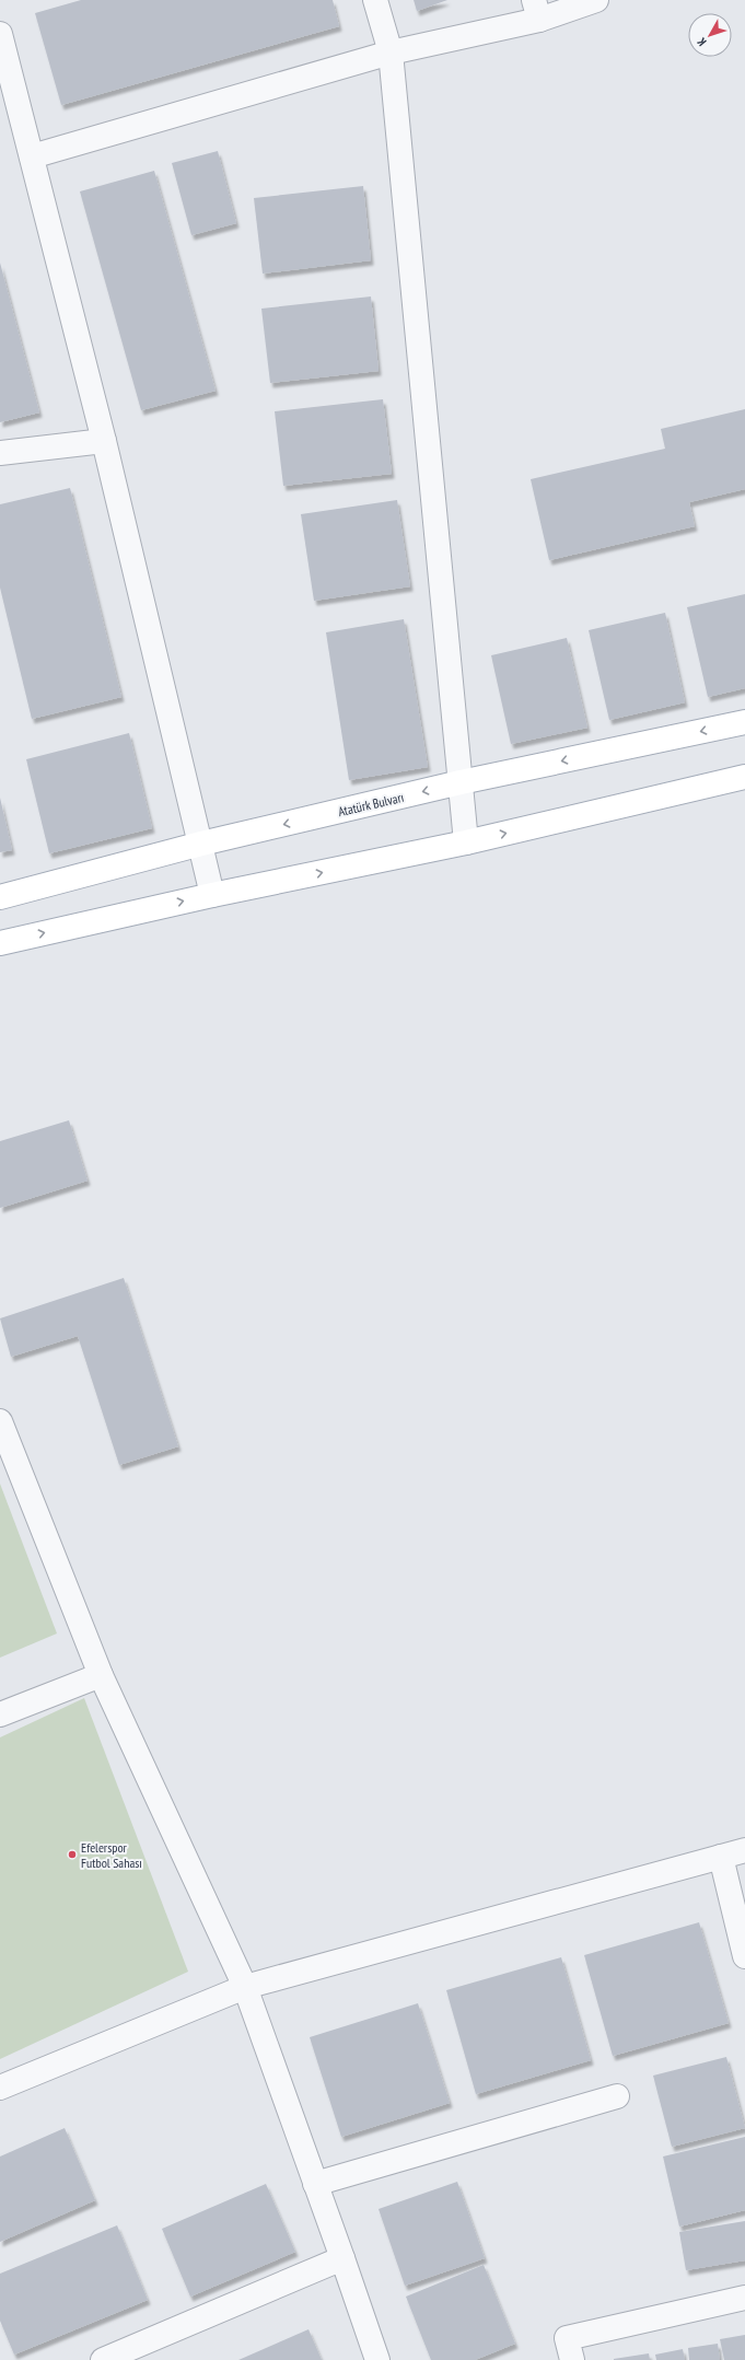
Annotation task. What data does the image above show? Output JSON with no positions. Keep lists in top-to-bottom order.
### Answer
{
  "streets": {
    "main road": ["Atatürk Bulvarı"]
  },
  "places": ["Efelerspor Futbol Sahası"],
  "north": "bottom left"
}
